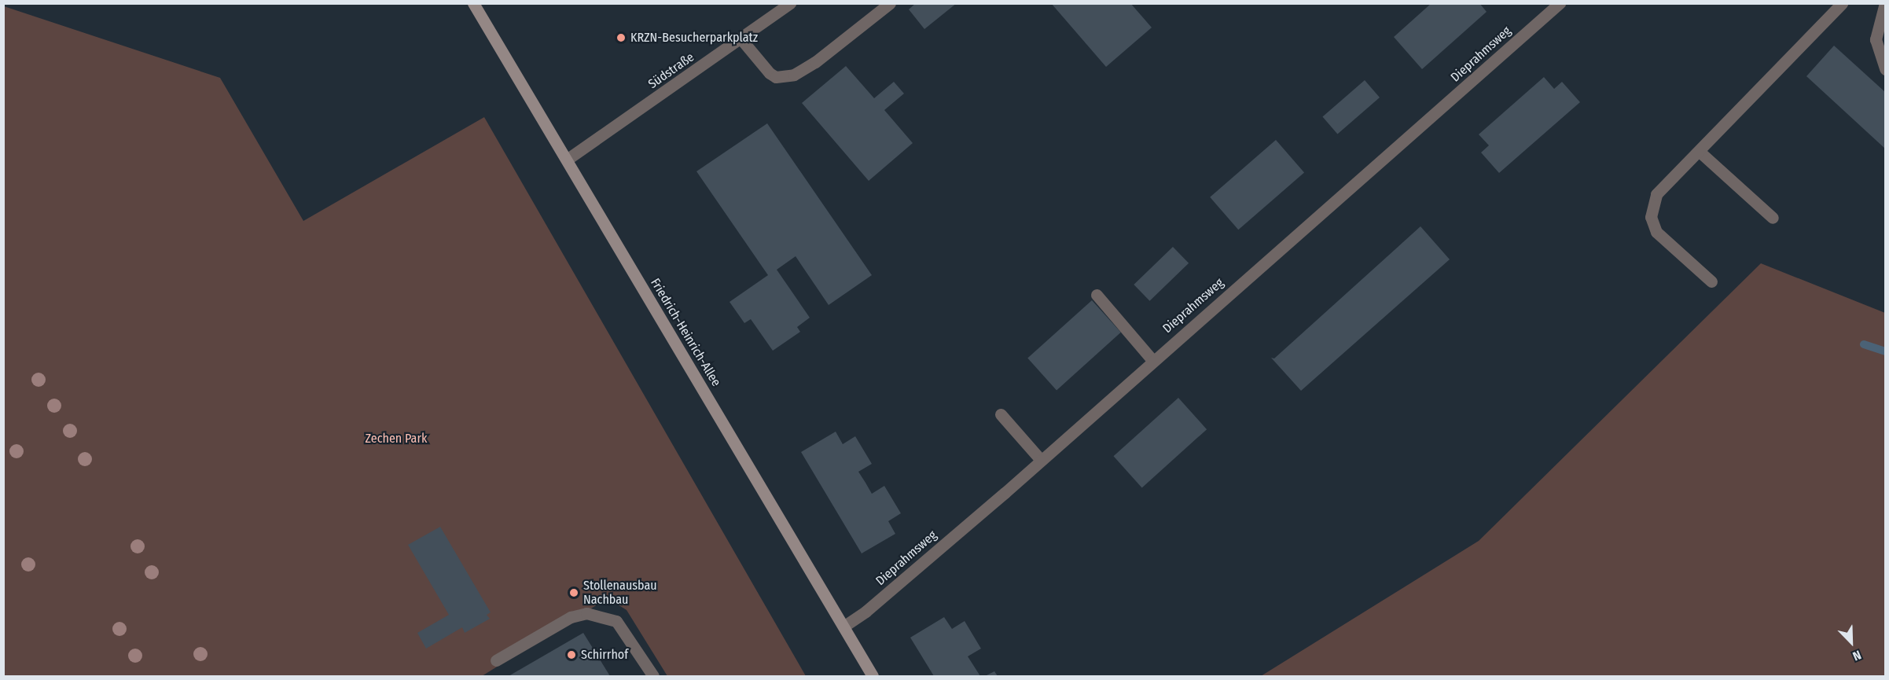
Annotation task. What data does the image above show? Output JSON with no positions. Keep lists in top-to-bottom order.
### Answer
{
  "streets": {
    "main road": ["Friedrich-Heinrich-Allee"],
    "street": ["Dieprahmsweg", "Südstraße"]
  },
  "crossings": [
    ["Dieprahmsweg", "Friedrich-Heinrich-Allee"],
    ["Südstraße", "Friedrich-Heinrich-Allee"]
  ],
  "parks": ["Zechen Park"],
  "places": ["KRZN-Besucherparkplatz", "Stollenausbau Nachbau", "Schirrhof"],
  "north": "bottom right"
}
